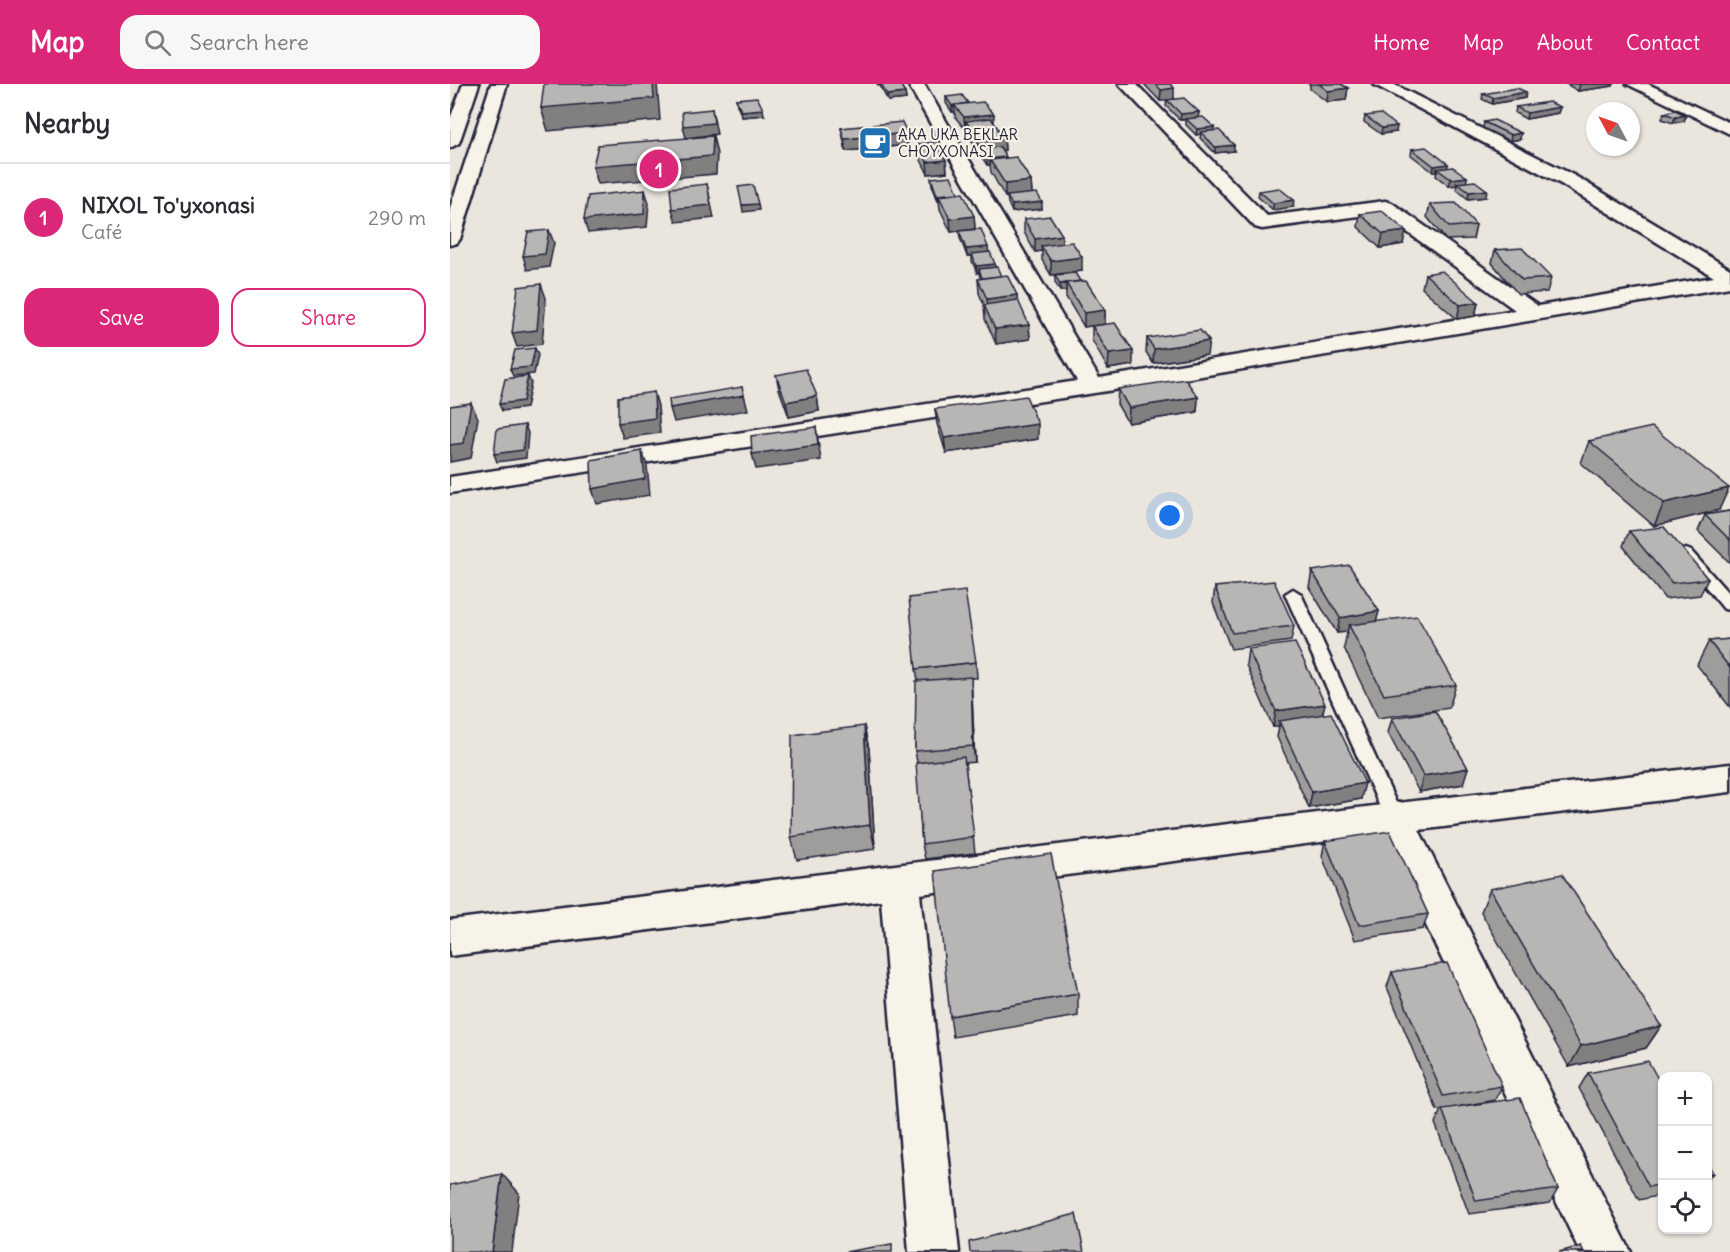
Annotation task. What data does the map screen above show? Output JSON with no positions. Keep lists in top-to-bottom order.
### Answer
{
  "places": {
    "cafe": ["AKA UKA BEKLAR CHOYXONASI"]
  },
  "north": "top left",
  "page": {
    "header": "Map",
    "search": "Search here",
    "nav": [
      "Home",
      "Map",
      "About",
      "Contact"
    ],
    "heading": "Nearby",
    "pins": "1",
    "list": [
      {
        "mark": "1",
        "name": "NIXOL To'yxonasi",
        "note": "Café",
        "value": "290 m"
      }
    ],
    "buttons": ["Save", "Share"],
    "map_buttons": ["+", "−"]
  }
}
